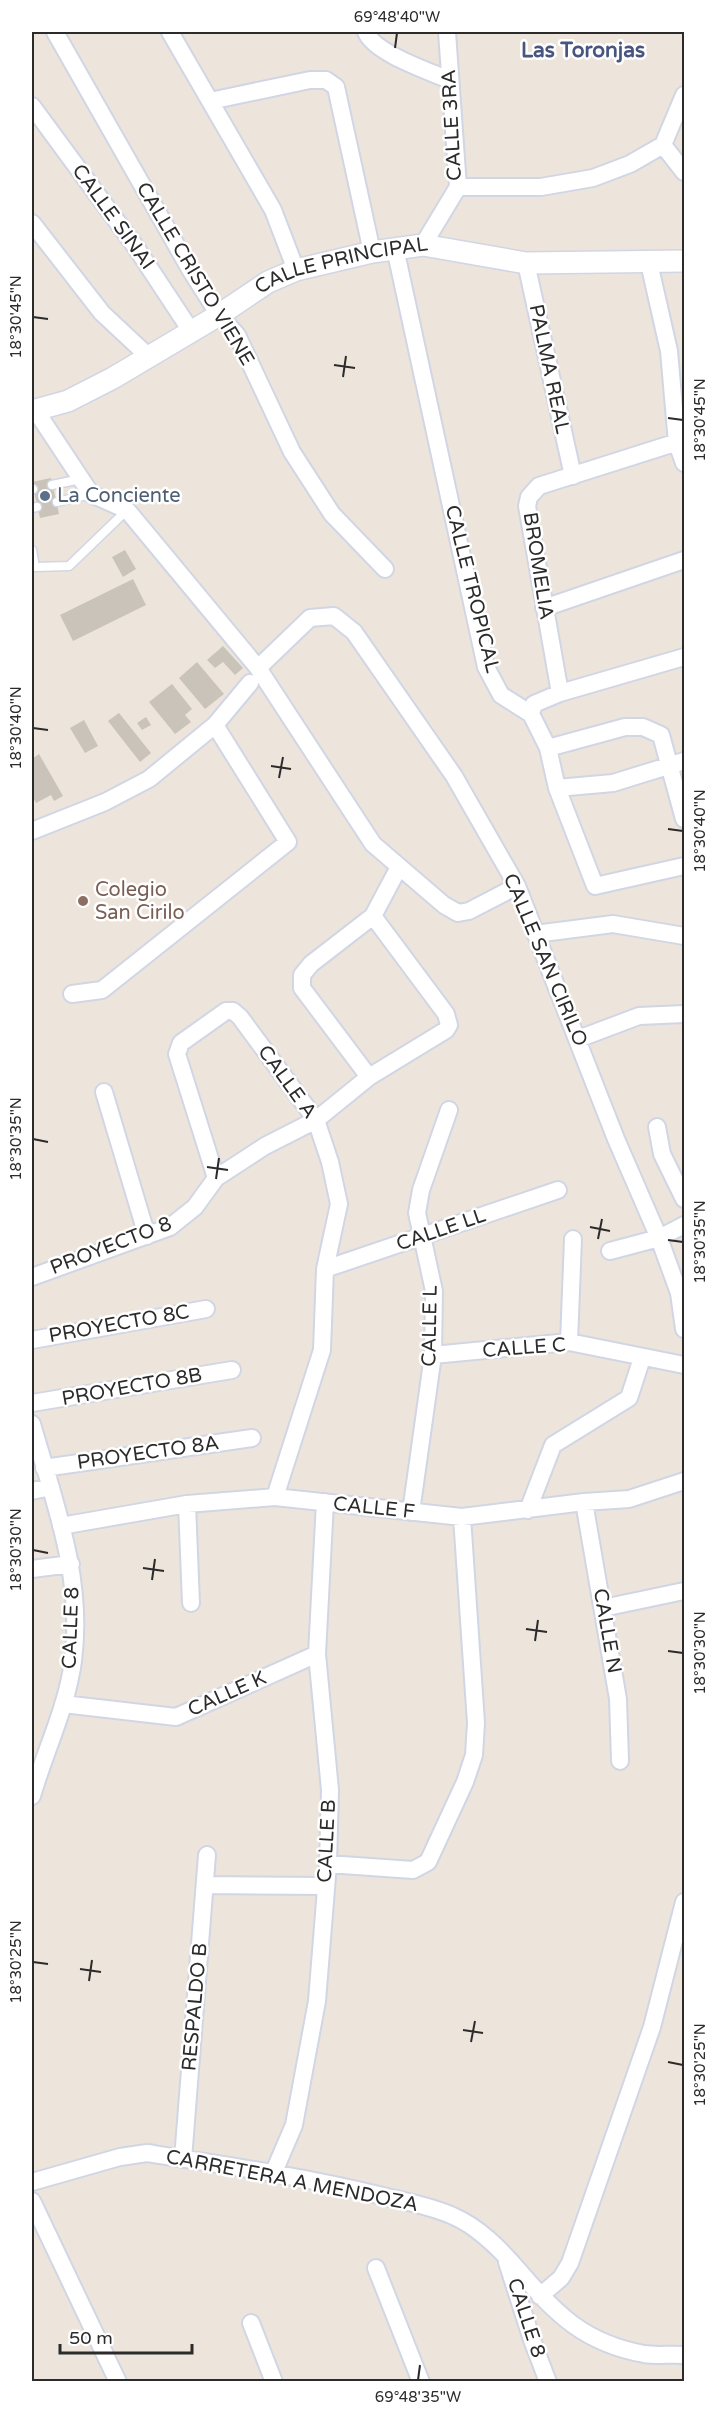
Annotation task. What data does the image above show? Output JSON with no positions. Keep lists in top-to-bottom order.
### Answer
{
  "streets": {
    "street": [
      "CALLE 3RA",
      "CALLE SINAI",
      "CALLE PRINCIPAL",
      "CALLE CRISTO VIENE",
      "PALMA REAL",
      "BROMELIA",
      "CALLE TROPICAL",
      "CALLE SAN CIRILO",
      "CALLE A",
      "CALLE LL",
      "PROYECTO 8",
      "PROYECTO 8C",
      "CALLE L",
      "CALLE C",
      "PROYECTO 8B",
      "PROYECTO 8A",
      "CALLE F",
      "CALLE 8",
      "CALLE N",
      "CALLE K",
      "CALLE B",
      "RESPALDO B",
      "CARRETERA A MENDOZA"
    ]
  },
  "crossings": [
    ["CALLE 3RA", "CALLE PRINCIPAL"],
    ["CALLE SINAI", "CALLE PRINCIPAL"],
    ["CALLE PRINCIPAL", "CALLE CRISTO VIENE"],
    ["CALLE PRINCIPAL", "PALMA REAL"],
    ["CALLE PRINCIPAL", "CALLE TROPICAL"],
    ["PALMA REAL", "BROMELIA"],
    ["CALLE A", "CALLE LL"],
    ["CALLE A", "PROYECTO 8"],
    ["CALLE A", "CALLE F"],
    ["CALLE LL", "CALLE L"],
    ["CALLE L", "CALLE C"],
    ["CALLE L", "CALLE F"],
    ["PROYECTO 8A", "CALLE 8"],
    ["CALLE F", "CALLE 8"],
    ["CALLE F", "CALLE N"],
    ["CALLE F", "CALLE B"],
    ["CALLE 8", "CALLE K"],
    ["CALLE 8", "CARRETERA A MENDOZA"],
    ["CALLE K", "CALLE B"],
    ["CALLE B", "CARRETERA A MENDOZA"],
    ["RESPALDO B", "CARRETERA A MENDOZA"]
  ],
  "districts": ["Las Toronjas"],
  "places": ["La Conciente", "Colegio San Cirilo"],
  "scale_bar": "50 m",
  "coordinates": [
    "69°48'40\"W",
    "18°30'45\"N",
    "18°30'40\"N",
    "18°30'35\"N",
    "18°30'30\"N",
    "18°30'25\"N",
    "69°48'35\"W"
  ]
}
